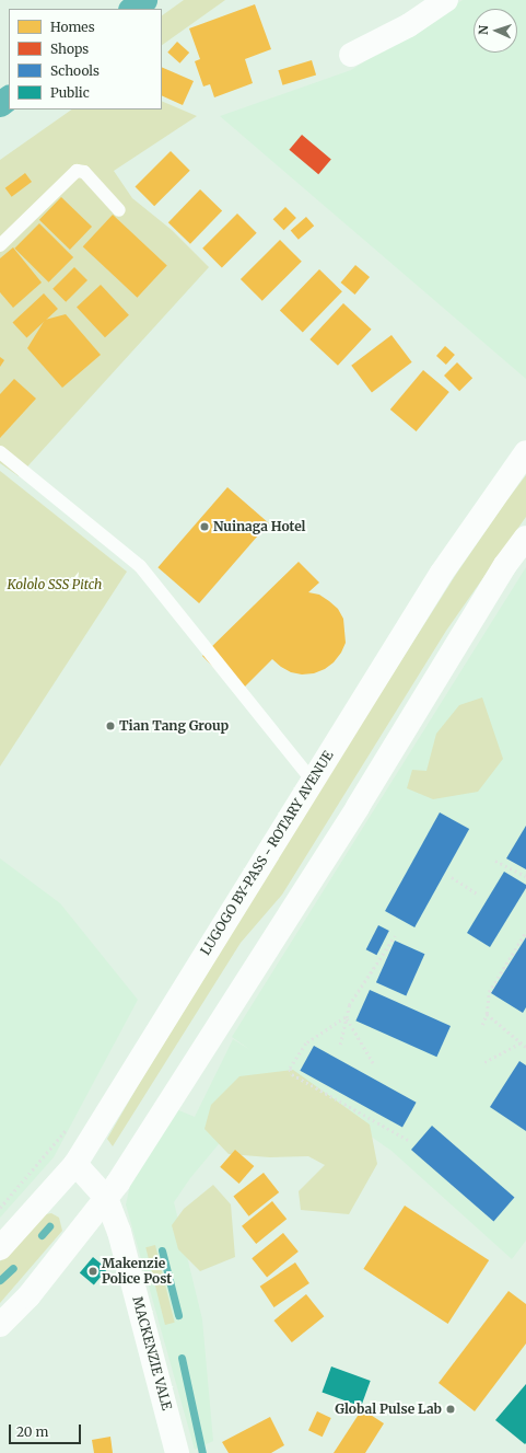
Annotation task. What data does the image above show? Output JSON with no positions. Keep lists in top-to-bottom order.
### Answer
{
  "streets": {
    "main road": ["LUGOGO BY-PASS - ROTARY AVENUE", "MACKENZIE VALE"]
  },
  "crossings": [
    ["LUGOGO BY-PASS - ROTARY AVENUE", "MACKENZIE VALE"]
  ],
  "parks": ["Kololo SSS Pitch"],
  "places": [
    "Nuinaga Hotel",
    "Tian Tang Group",
    "Makenzie Police Post",
    "Global Pulse Lab"
  ],
  "legend": [
    "Homes",
    "Shops",
    "Schools",
    "Public"
  ],
  "scale_bar": "20 m",
  "north": "left"
}
